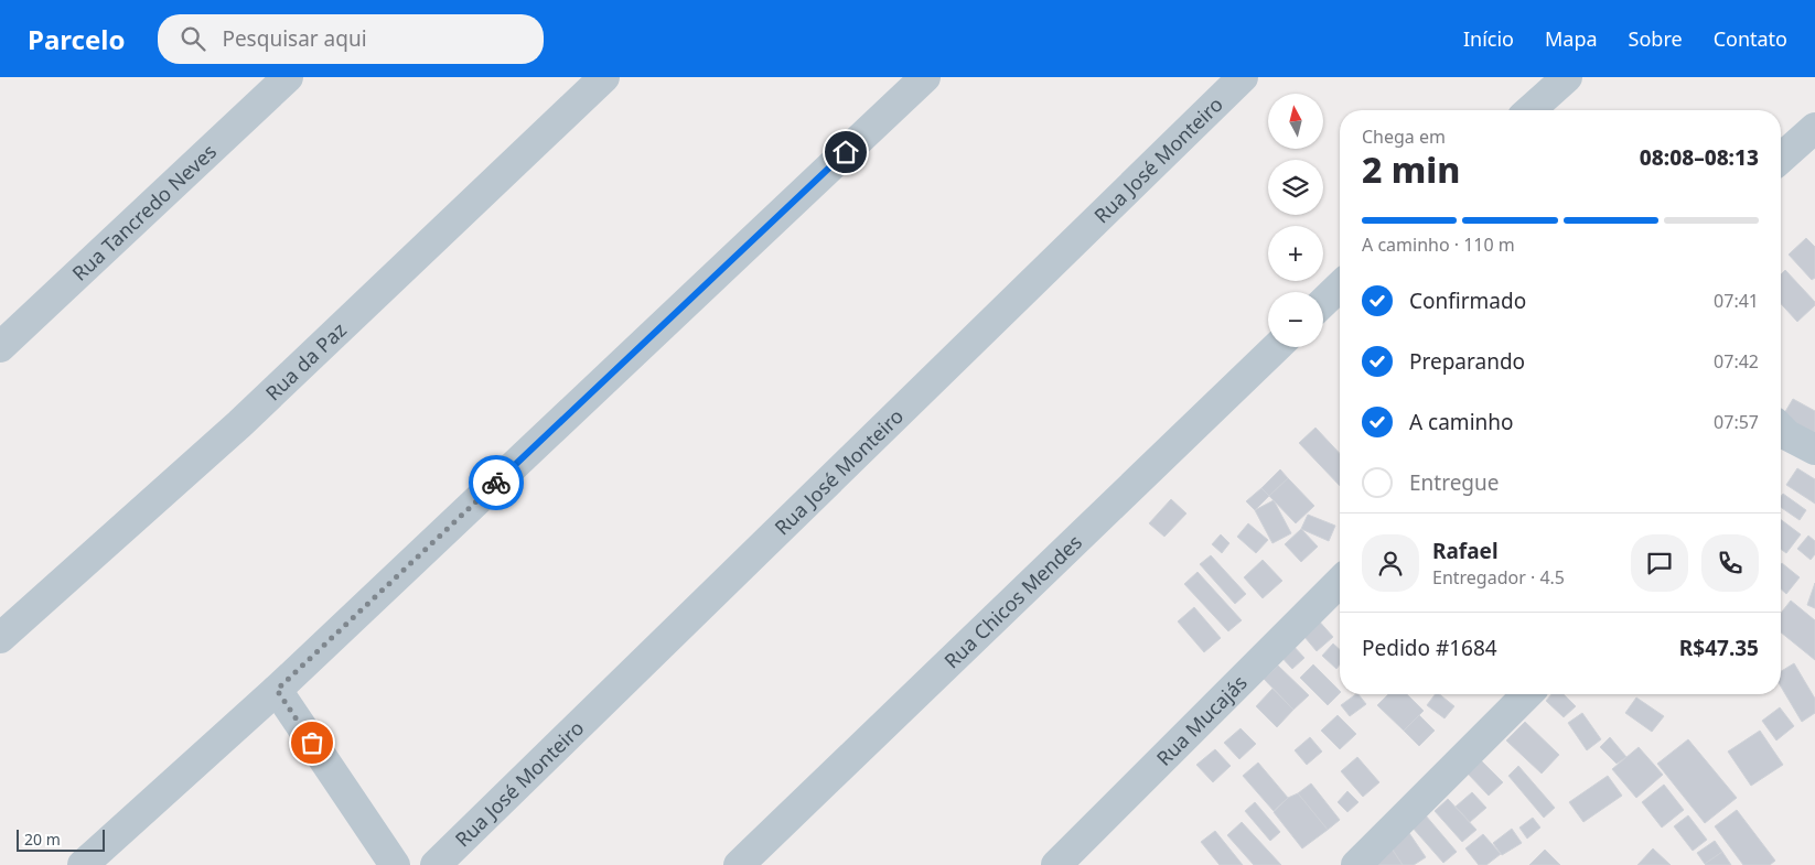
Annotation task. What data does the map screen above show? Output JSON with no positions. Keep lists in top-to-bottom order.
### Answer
{
  "streets": {
    "street": [
      "Rua José Monteiro",
      "Rua Tancredo Neves",
      "Rua da Paz",
      "Rua Chicos Mendes",
      "Rua Mucajás"
    ]
  },
  "scale_bar": "20 m",
  "north": "top",
  "page": {
    "header": "Parcelo",
    "search": "Pesquisar aqui",
    "nav": [
      "Início",
      "Mapa",
      "Sobre",
      "Contato"
    ],
    "map_buttons": ["+", "−"],
    "heading": ["2 min", "Chega em", "08:08–08:13"],
    "panel": [
      "Rafael",
      "Entregador · 4.5",
      "Pedido #1684",
      "R$47.35"
    ],
    "bar": "A caminho · 110 m",
    "list": [
      ["Confirmado", "07:41"],
      ["Preparando", "07:42"],
      ["A caminho", "07:57"],
      "Entregue"
    ],
    "scale": "20 m"
  }
}
